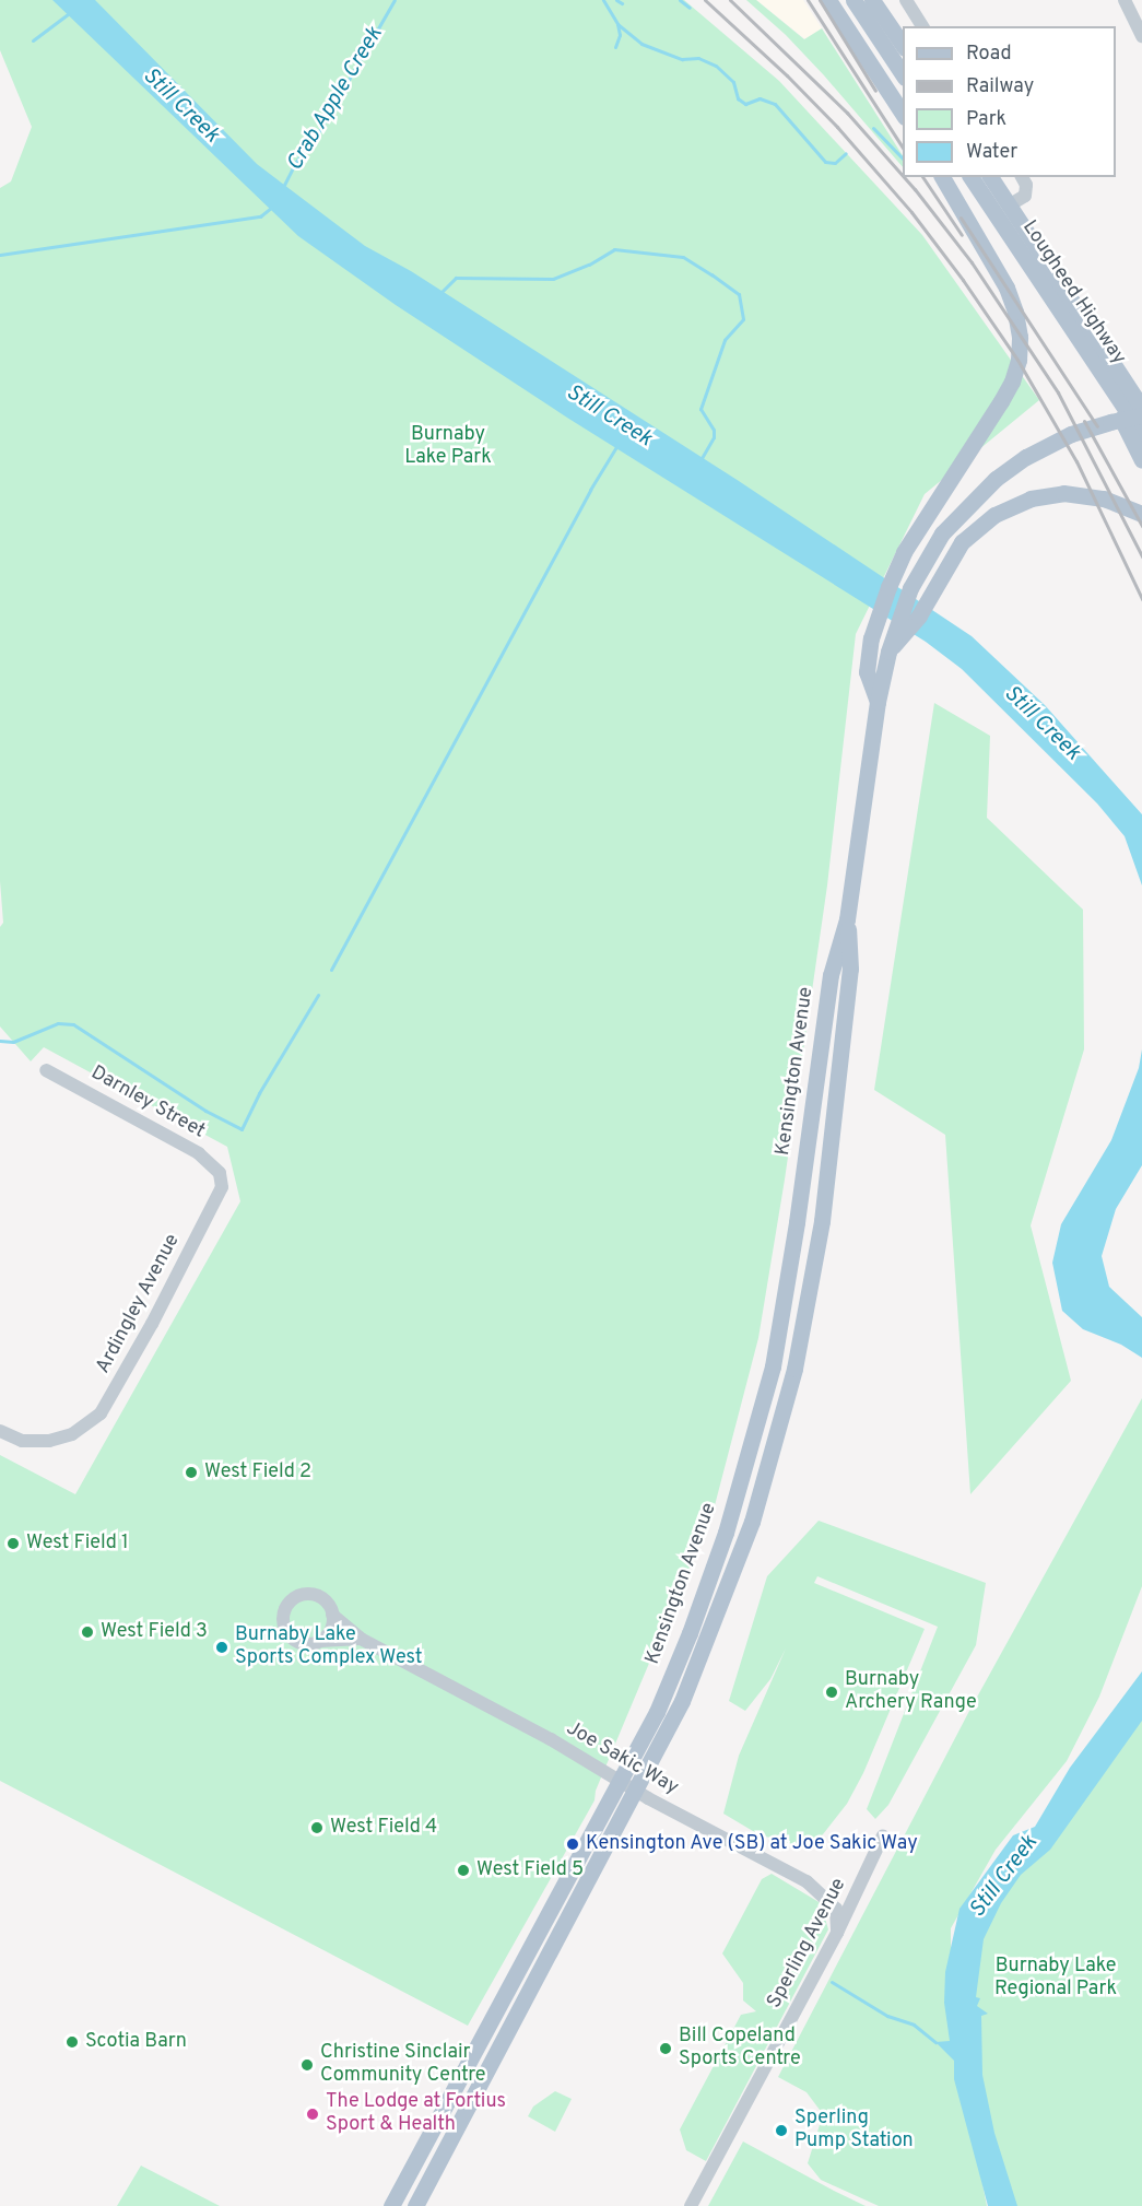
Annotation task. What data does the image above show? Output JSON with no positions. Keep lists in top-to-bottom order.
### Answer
{
  "streets": {
    "main road": ["Lougheed Highway", "Kensington Avenue"],
    "street": [
      "Darnley Street",
      "Ardingley Avenue",
      "Joe Sakic Way",
      "Sperling Avenue"
    ]
  },
  "crossings": [
    ["Kensington Avenue", "Joe Sakic Way"],
    ["Darnley Street", "Ardingley Avenue"],
    ["Joe Sakic Way", "Sperling Avenue"]
  ],
  "water": ["Crab Apple Creek", "Still Creek"],
  "parks": ["Burnaby Lake Park", "Burnaby Lake Regional Park"],
  "places": [
    "West Field 2",
    "West Field 1",
    "West Field 3",
    "Burnaby Lake Sports Complex West",
    "Burnaby Archery Range",
    "West Field 4",
    "Kensington Ave (SB) at Joe Sakic Way",
    "West Field 5",
    "Scotia Barn",
    "Bill Copeland Sports Centre",
    "Christine Sinclair Community Centre",
    "The Lodge at Fortius Sport & Health",
    "Sperling Pump Station"
  ],
  "legend": [
    "Road",
    "Railway",
    "Park",
    "Water"
  ]
}
